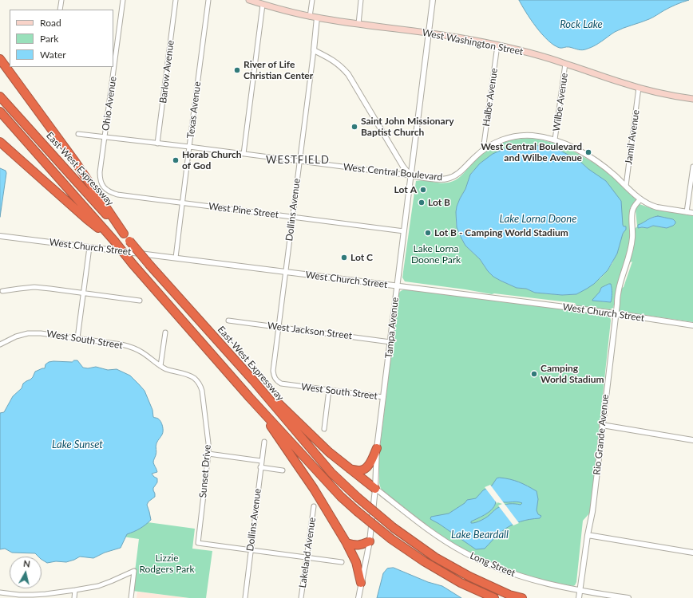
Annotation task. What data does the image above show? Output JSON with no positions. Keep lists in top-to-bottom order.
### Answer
{
  "streets": {
    "highway": ["East-West Expressway"],
    "main road": ["West Washington Street"],
    "street": [
      "Barlow Avenue",
      "Halbe Avenue",
      "Wilbe Avenue",
      "Ohio Avenue",
      "Texas Avenue",
      "Jamil Avenue",
      "West Central Boulevard",
      "Dollins Avenue",
      "West Pine Street",
      "West Church Street",
      "Tampa Avenue",
      "West Jackson Street",
      "West South Street",
      "Rio Grande Avenue",
      "Sunset Drive",
      "Lakeland Avenue",
      "Long Street"
    ]
  },
  "crossings": [
    ["West Washington Street", "Halbe Avenue"],
    ["West Washington Street", "Wilbe Avenue"],
    ["West Washington Street", "Jamil Avenue"],
    ["West Washington Street", "Dollins Avenue"],
    ["West Washington Street", "Tampa Avenue"],
    ["Barlow Avenue", "West Central Boulevard"],
    ["Halbe Avenue", "West Central Boulevard"],
    ["Wilbe Avenue", "West Central Boulevard"],
    ["Ohio Avenue", "West Central Boulevard"],
    ["Ohio Avenue", "West Pine Street"],
    ["Texas Avenue", "West Central Boulevard"],
    ["Texas Avenue", "West Pine Street"],
    ["Texas Avenue", "West Church Street"],
    ["Jamil Avenue", "West Central Boulevard"],
    ["West Central Boulevard", "Dollins Avenue"],
    ["West Central Boulevard", "Tampa Avenue"],
    ["West Central Boulevard", "Rio Grande Avenue"],
    ["Dollins Avenue", "West Pine Street"],
    ["Dollins Avenue", "West Church Street"],
    ["Dollins Avenue", "West Jackson Street"],
    ["Dollins Avenue", "West South Street"],
    ["Dollins Avenue", "Sunset Drive"],
    ["West Pine Street", "Tampa Avenue"],
    ["West Church Street", "Tampa Avenue"],
    ["West Church Street", "Rio Grande Avenue"],
    ["Tampa Avenue", "West Jackson Street"],
    ["Tampa Avenue", "West South Street"],
    ["Tampa Avenue", "Long Street"],
    ["West South Street", "Sunset Drive"],
    ["Rio Grande Avenue", "Long Street"]
  ],
  "districts": ["WESTFIELD"],
  "water": [
    "Rock Lake",
    "Lake Lorna Doone",
    "Lake Sunset",
    "Lake Beardall"
  ],
  "parks": ["Lake Lorna Doone Park", "Lizzie Rodgers Park"],
  "places": [
    "River of Life Christian Center",
    "Saint John Missionary Baptist Church",
    "West Central Boulevard and Wilbe Avenue",
    "Horab Church of God",
    "Lot A",
    "Lot B",
    "Lot B - Camping World Stadium",
    "Lot C",
    "Camping World Stadium"
  ],
  "legend": ["Road", "Park", "Water"],
  "north": "top"
}
